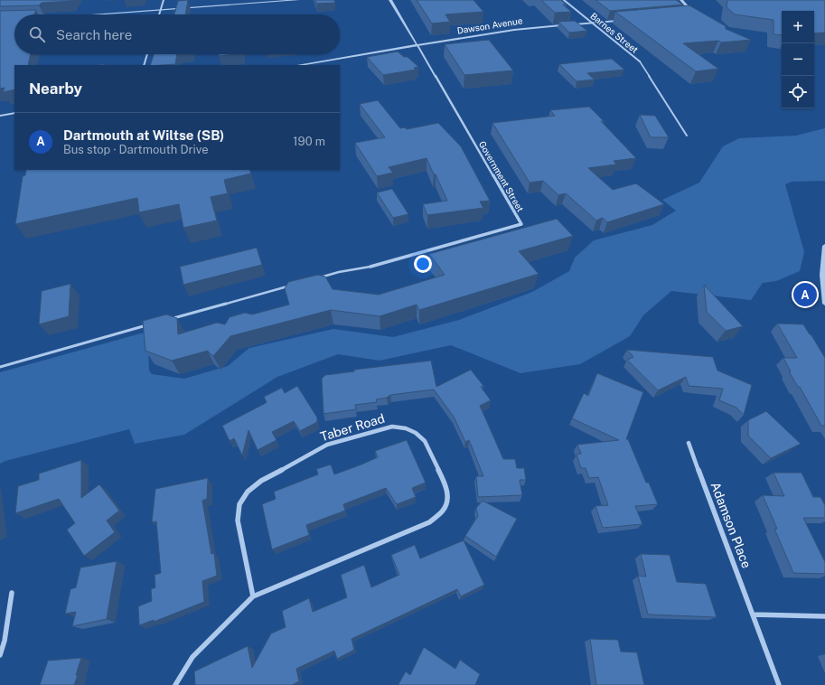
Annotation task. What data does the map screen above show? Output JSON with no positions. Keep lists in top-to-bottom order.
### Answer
{
  "streets": {
    "street": [
      "Dawson Avenue",
      "Barnes Street",
      "Government Street",
      "Taber Road",
      "Adamson Place"
    ]
  },
  "crossings": [
    ["Dawson Avenue", "Government Street"]
  ],
  "page": {
    "map_buttons": ["+", "−"],
    "search": "Search here",
    "heading": "Nearby",
    "list": [
      {
        "mark": "A",
        "name": "Dartmouth at Wiltse (SB)",
        "note": "Bus stop · Dartmouth Drive",
        "value": "190 m"
      }
    ],
    "pins": "A"
  }
}
